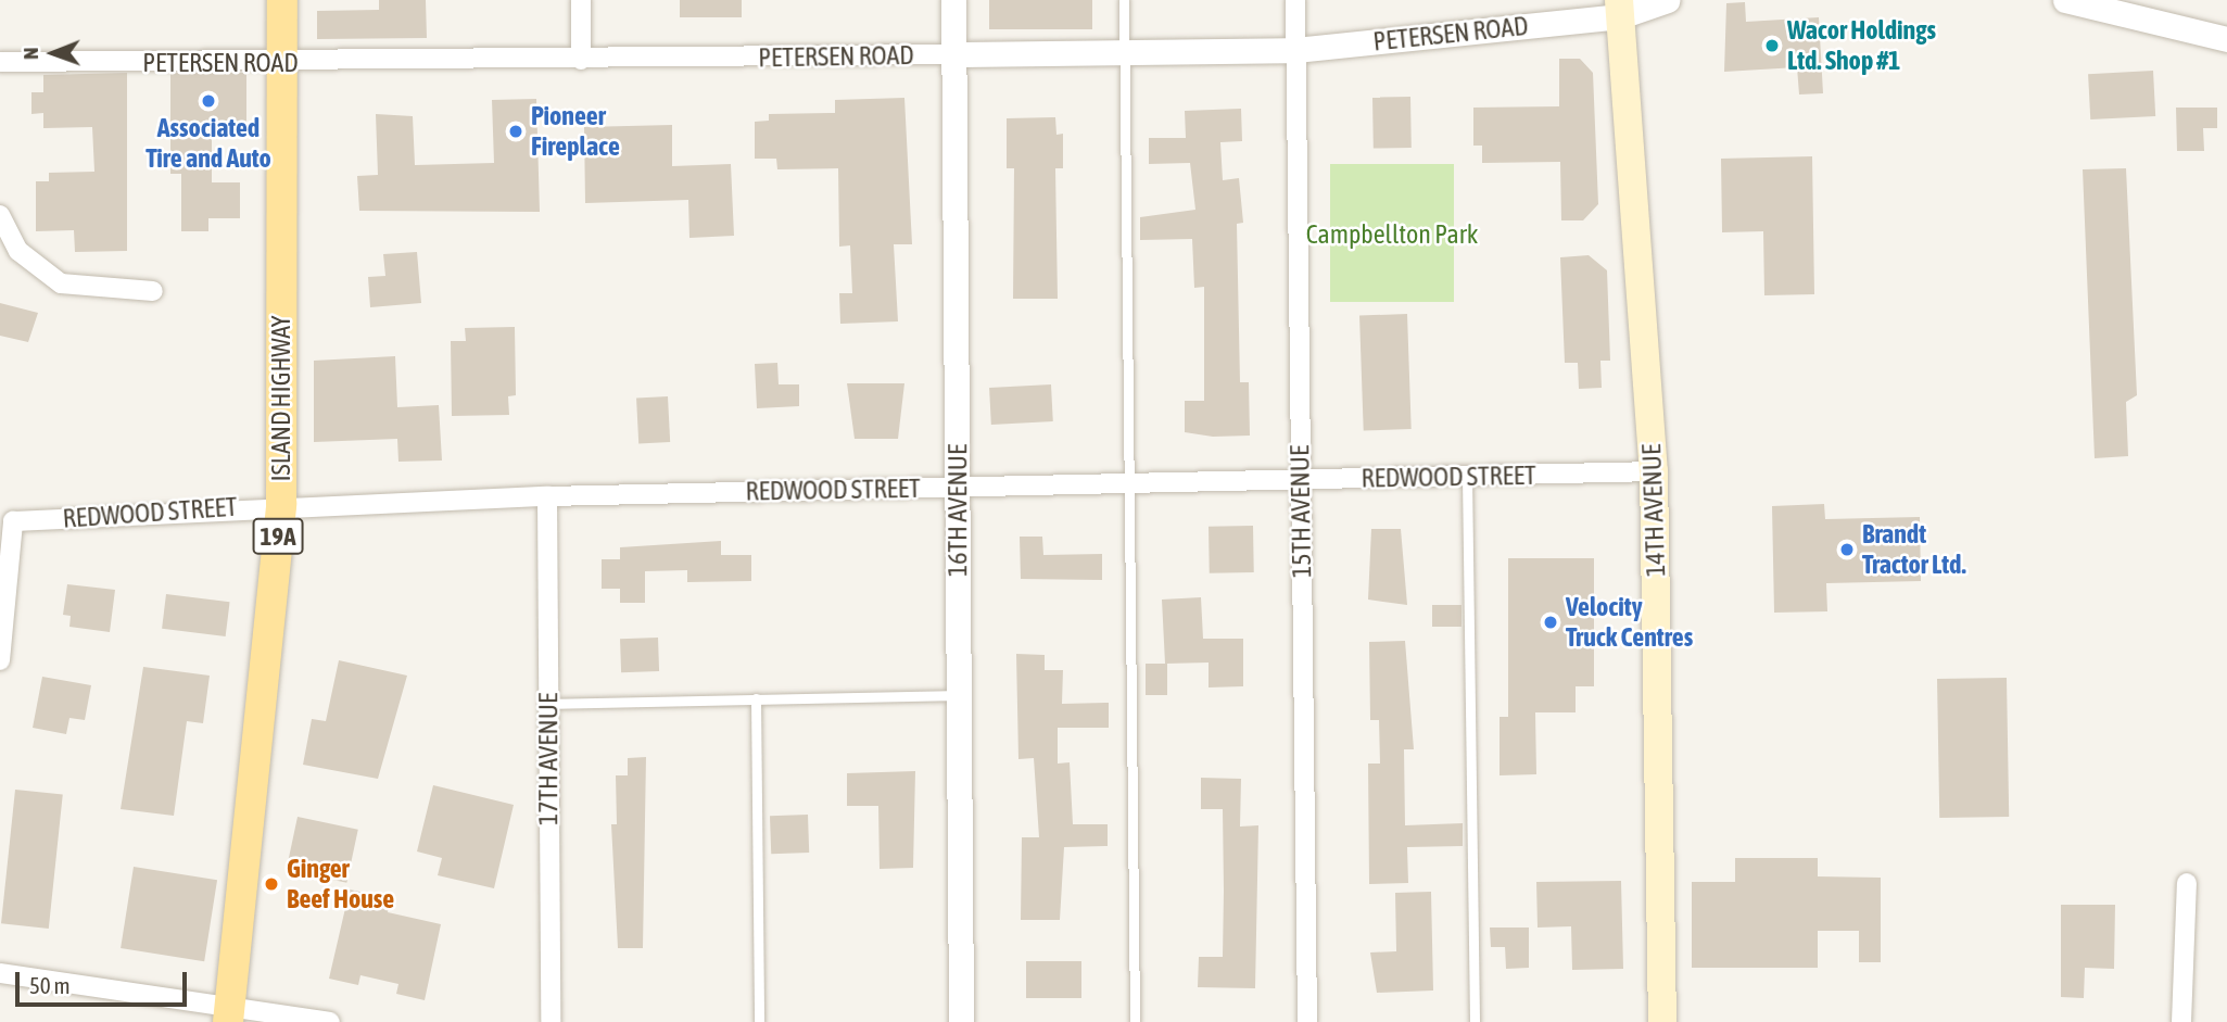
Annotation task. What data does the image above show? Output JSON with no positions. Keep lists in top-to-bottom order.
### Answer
{
  "streets": {
    "main road": ["ISLAND HIGHWAY", "14TH AVENUE", "19A"],
    "street": [
      "PETERSEN ROAD",
      "REDWOOD STREET",
      "16TH AVENUE",
      "15TH AVENUE",
      "17TH AVENUE"
    ]
  },
  "crossings": [
    ["PETERSEN ROAD", "ISLAND HIGHWAY"],
    ["PETERSEN ROAD", "16TH AVENUE"],
    ["PETERSEN ROAD", "14TH AVENUE"],
    ["PETERSEN ROAD", "15TH AVENUE"],
    ["ISLAND HIGHWAY", "REDWOOD STREET"],
    ["REDWOOD STREET", "16TH AVENUE"],
    ["REDWOOD STREET", "14TH AVENUE"],
    ["REDWOOD STREET", "15TH AVENUE"],
    ["REDWOOD STREET", "17TH AVENUE"]
  ],
  "parks": ["Campbellton Park"],
  "places": [
    "Wacor Holdings Ltd. Shop #1",
    "Associated Tire and Auto",
    "Pioneer Fireplace",
    "Brandt Tractor Ltd.",
    "Velocity Truck Centres",
    "Ginger Beef House"
  ],
  "scale_bar": "50 m",
  "north": "left"
}
